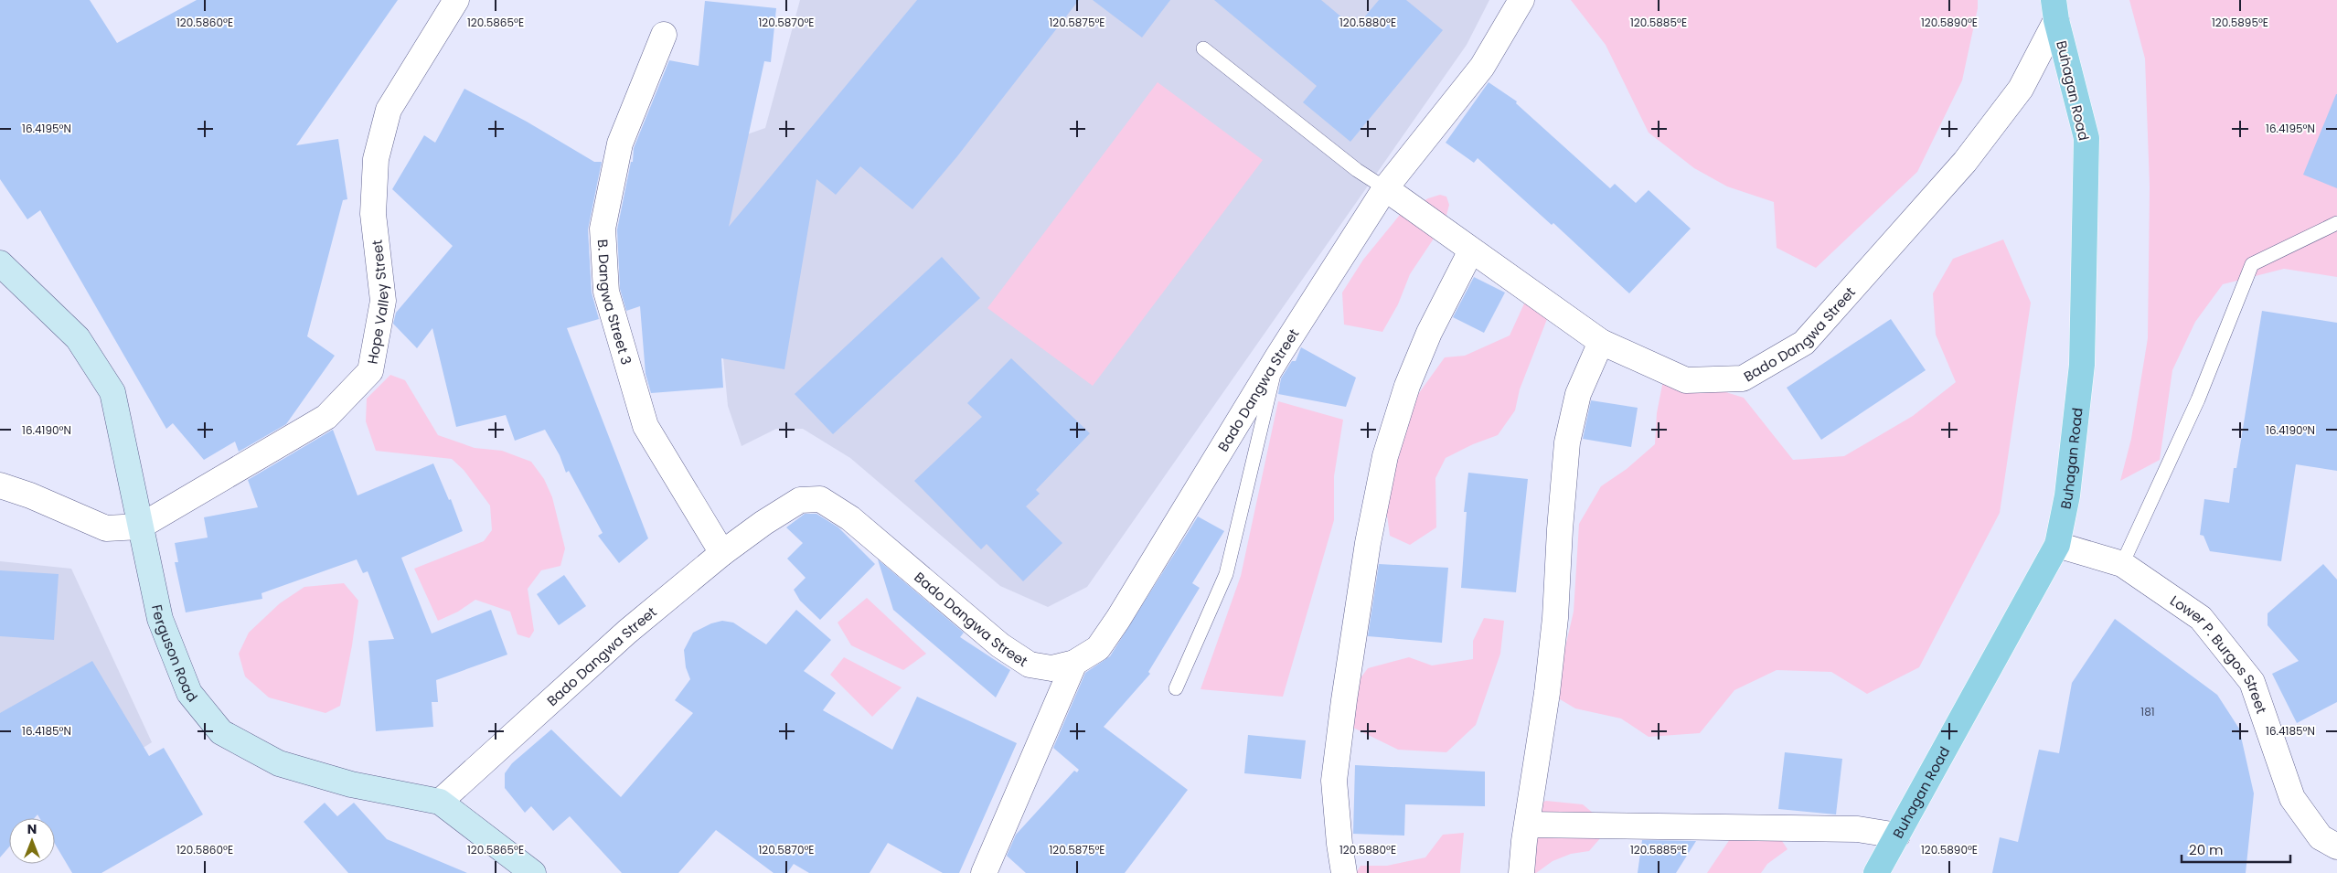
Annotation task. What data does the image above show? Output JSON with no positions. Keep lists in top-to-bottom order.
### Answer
{
  "streets": {
    "main road": ["Buhagan Road", "Ferguson Road"],
    "street": [
      "B. Dangwa Street 3",
      "Hope Valley Street",
      "Bado Dangwa Street",
      "Lower P. Burgos Street"
    ]
  },
  "crossings": [
    ["Buhagan Road", "Bado Dangwa Street"],
    ["Buhagan Road", "Lower P. Burgos Street"],
    ["B. Dangwa Street 3", "Bado Dangwa Street"],
    ["Hope Valley Street", "Ferguson Road"],
    ["Bado Dangwa Street", "Ferguson Road"]
  ],
  "house_numbers": ["181"],
  "scale_bar": "20 m",
  "north": "top",
  "coordinates": [
    "120.5860°E",
    "120.5865°E",
    "120.5870°E",
    "120.5875°E",
    "120.5880°E",
    "120.5885°E",
    "120.5890°E",
    "120.5895°E",
    "16.4195°N",
    "16.4190°N",
    "16.4185°N"
  ]
}
